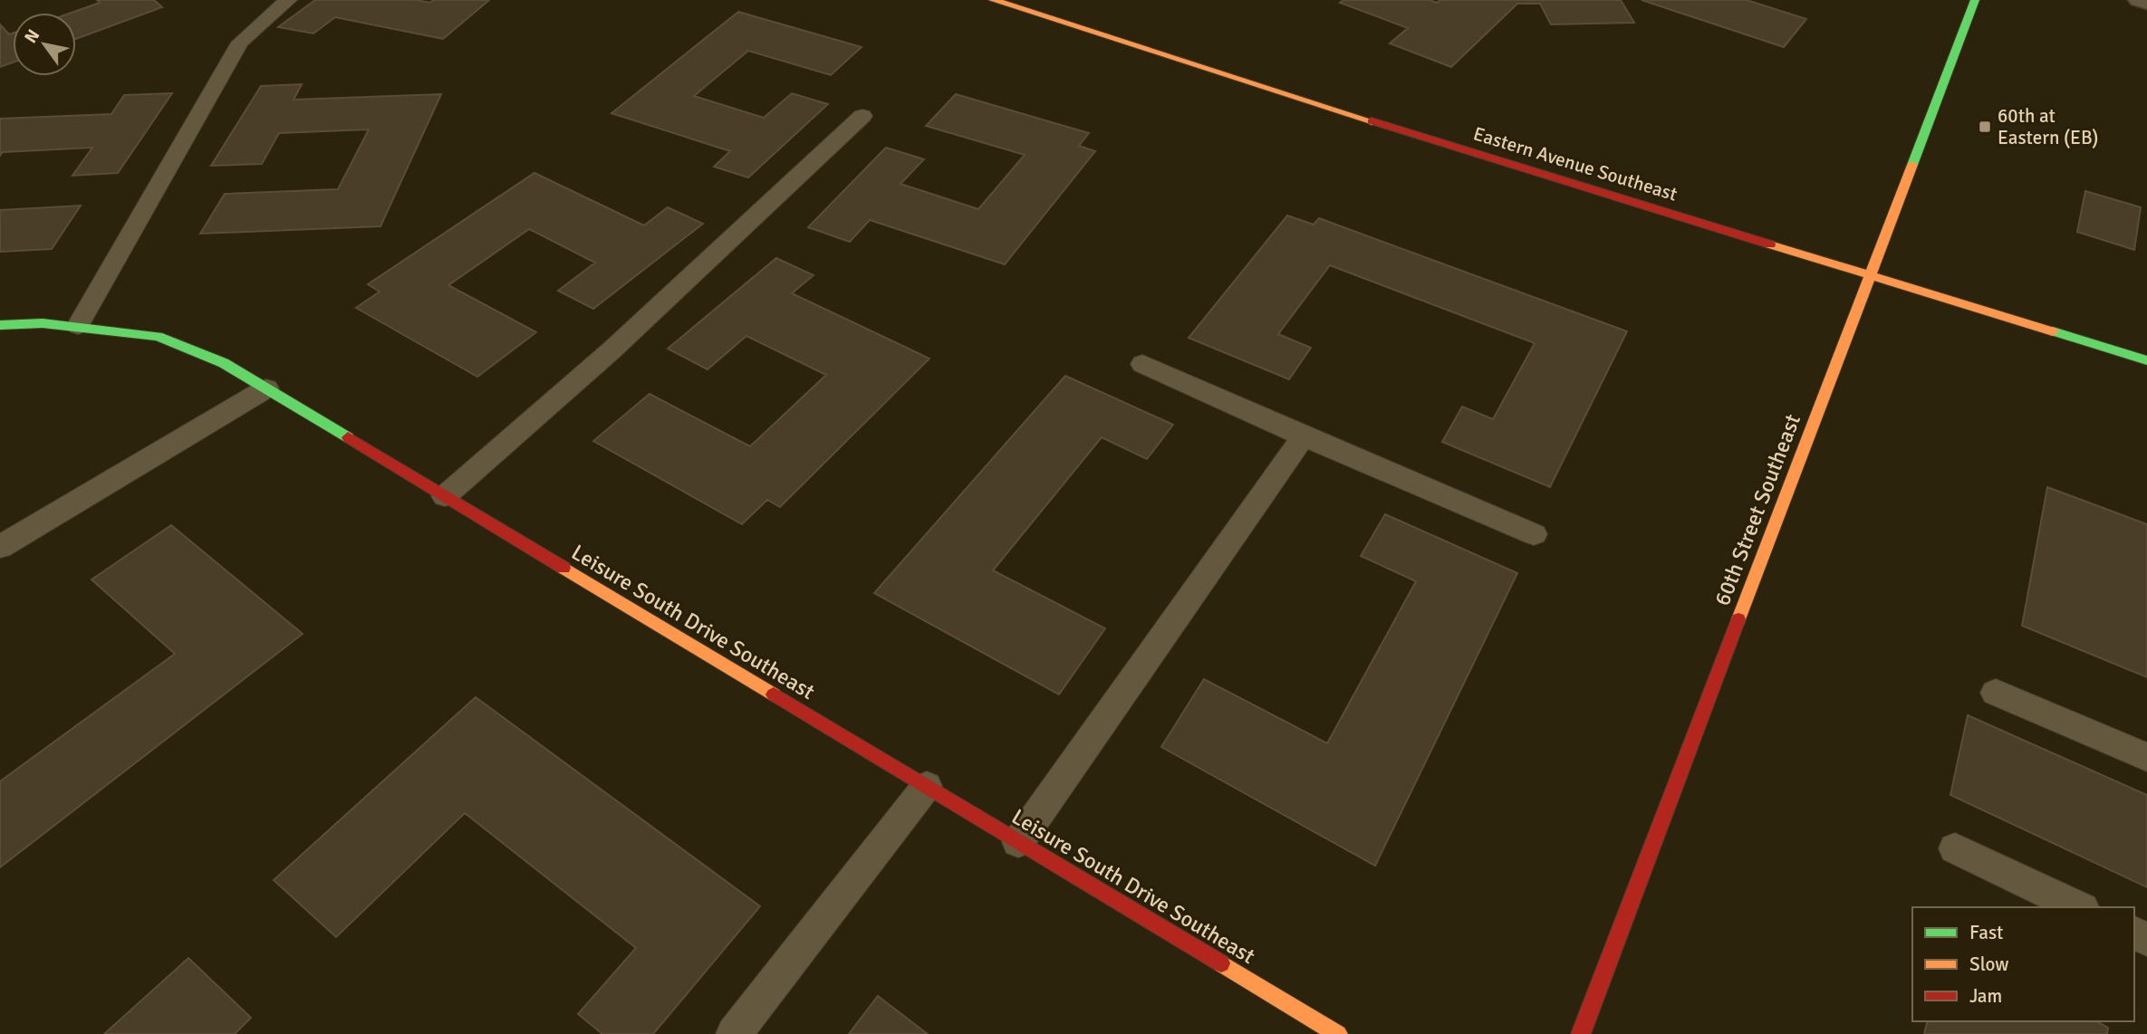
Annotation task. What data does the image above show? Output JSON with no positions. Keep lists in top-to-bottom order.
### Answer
{
  "streets": {
    "street": ["Eastern Avenue Southeast", "60th Street Southeast", "Leisure South Drive Southeast"]
  },
  "crossings": [
    ["Eastern Avenue Southeast", "60th Street Southeast"]
  ],
  "places": {
    "transit": ["60th at Eastern (EB)"]
  },
  "legend": ["Fast", "Slow", "Jam"],
  "north": "top left"
}
